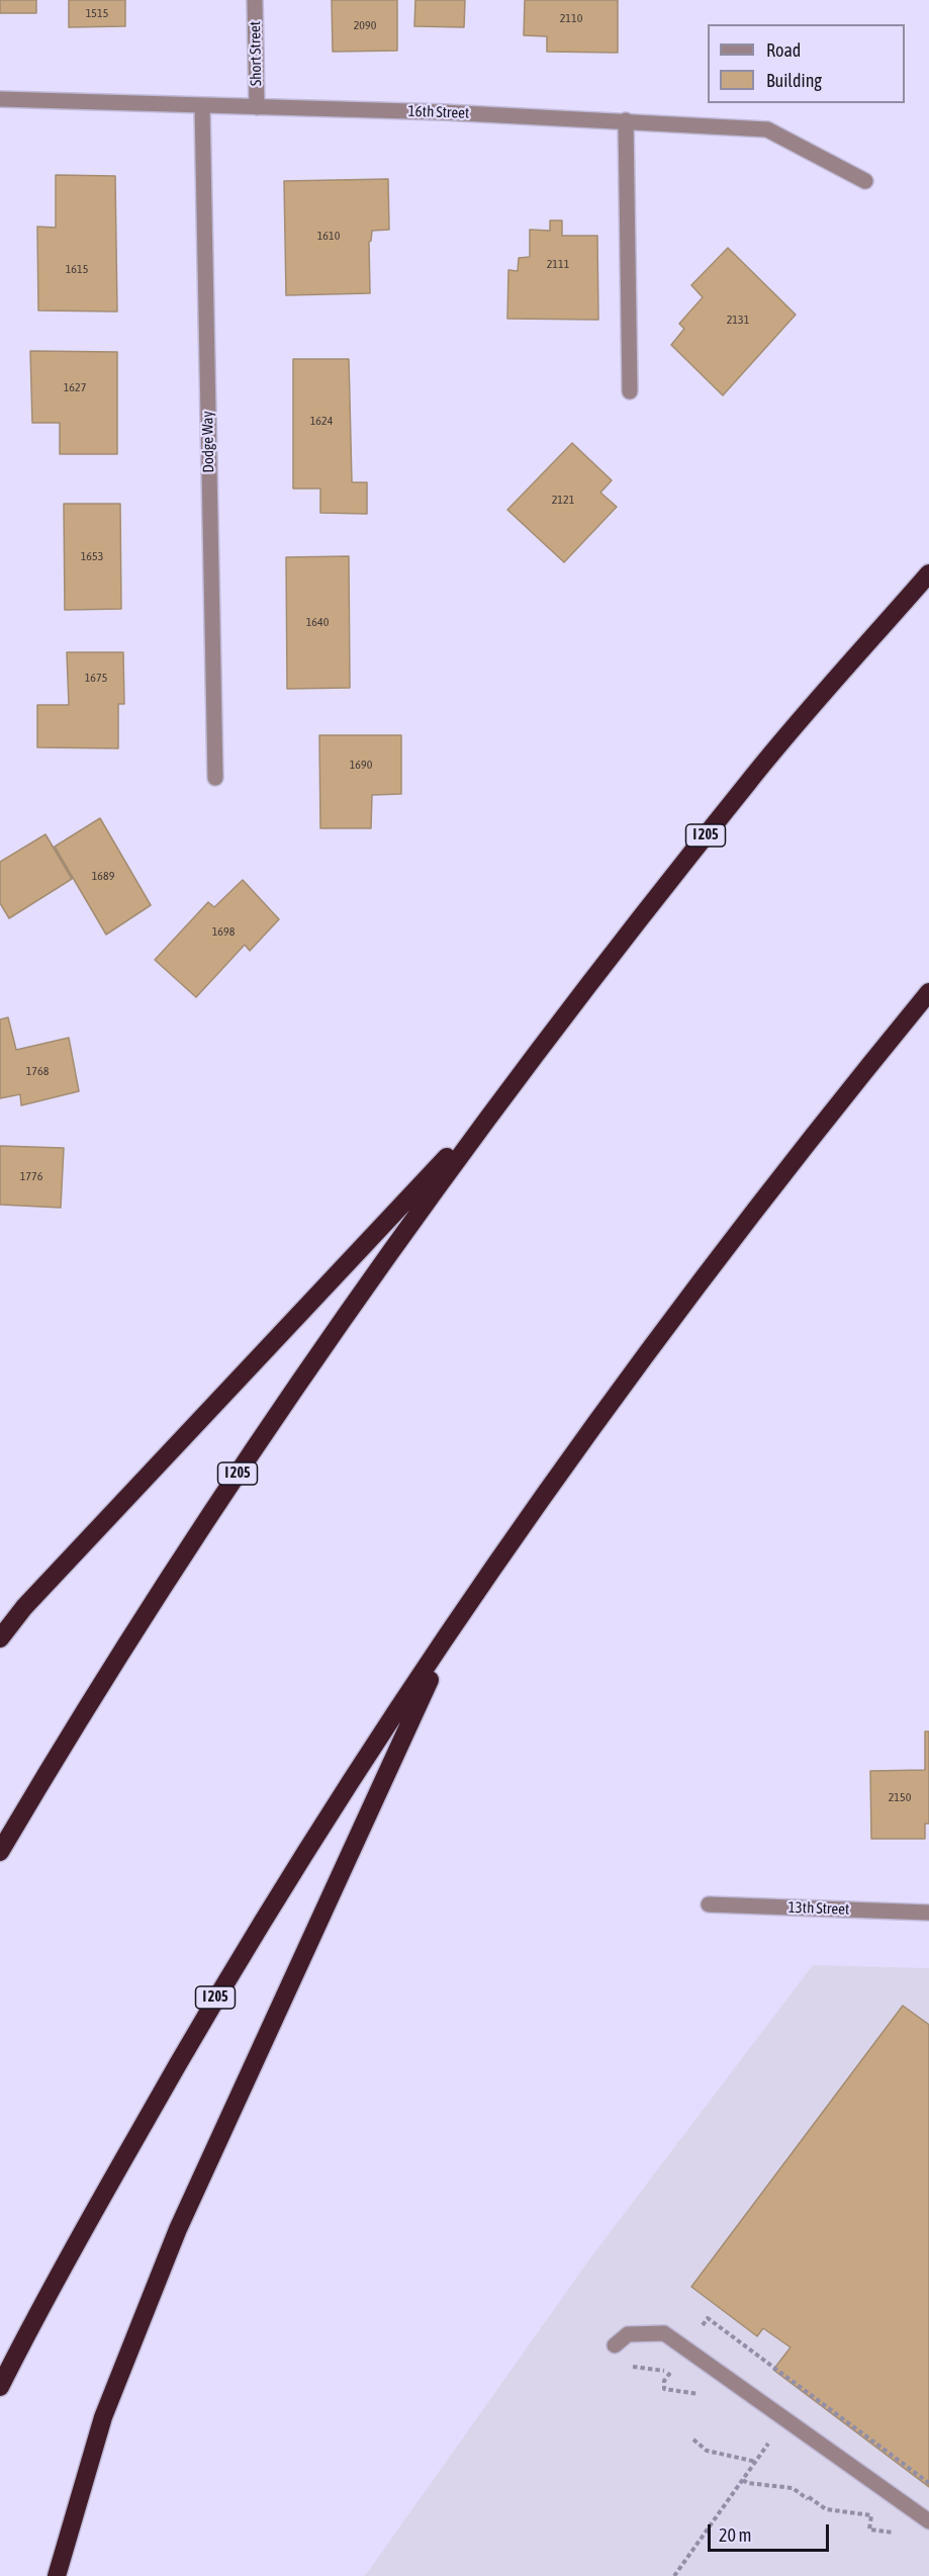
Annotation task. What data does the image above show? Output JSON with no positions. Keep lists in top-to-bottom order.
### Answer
{
  "streets": {
    "highway": ["I 205"],
    "street": [
      "Short Street",
      "16th Street",
      "Dodge Way",
      "13th Street"
    ]
  },
  "crossings": [
    ["Short Street", "16th Street"],
    ["16th Street", "Dodge Way"]
  ],
  "house_numbers": [
    "1515",
    "2110",
    "2090",
    "1610",
    "2111",
    "1615",
    "2131",
    "1627",
    "1624",
    "2121",
    "1653",
    "1640",
    "1675",
    "1690",
    "1689",
    "1698",
    "1768",
    "1776",
    "2150"
  ],
  "legend": ["Road", "Building"],
  "scale_bar": "20 m"
}
